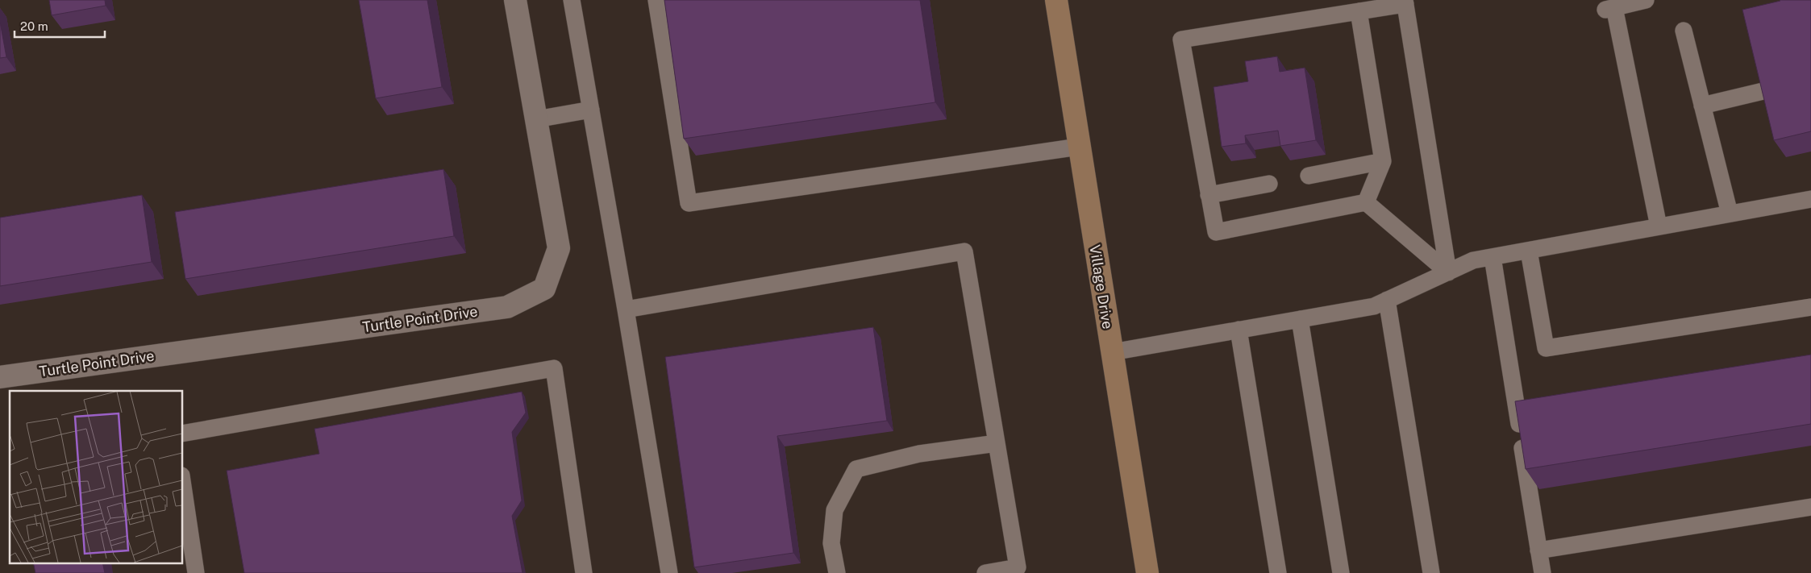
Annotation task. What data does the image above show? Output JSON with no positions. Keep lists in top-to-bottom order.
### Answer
{
  "streets": {
    "main road": ["Village Drive"],
    "street": ["Turtle Point Drive"]
  },
  "scale_bar": "20 m"
}
